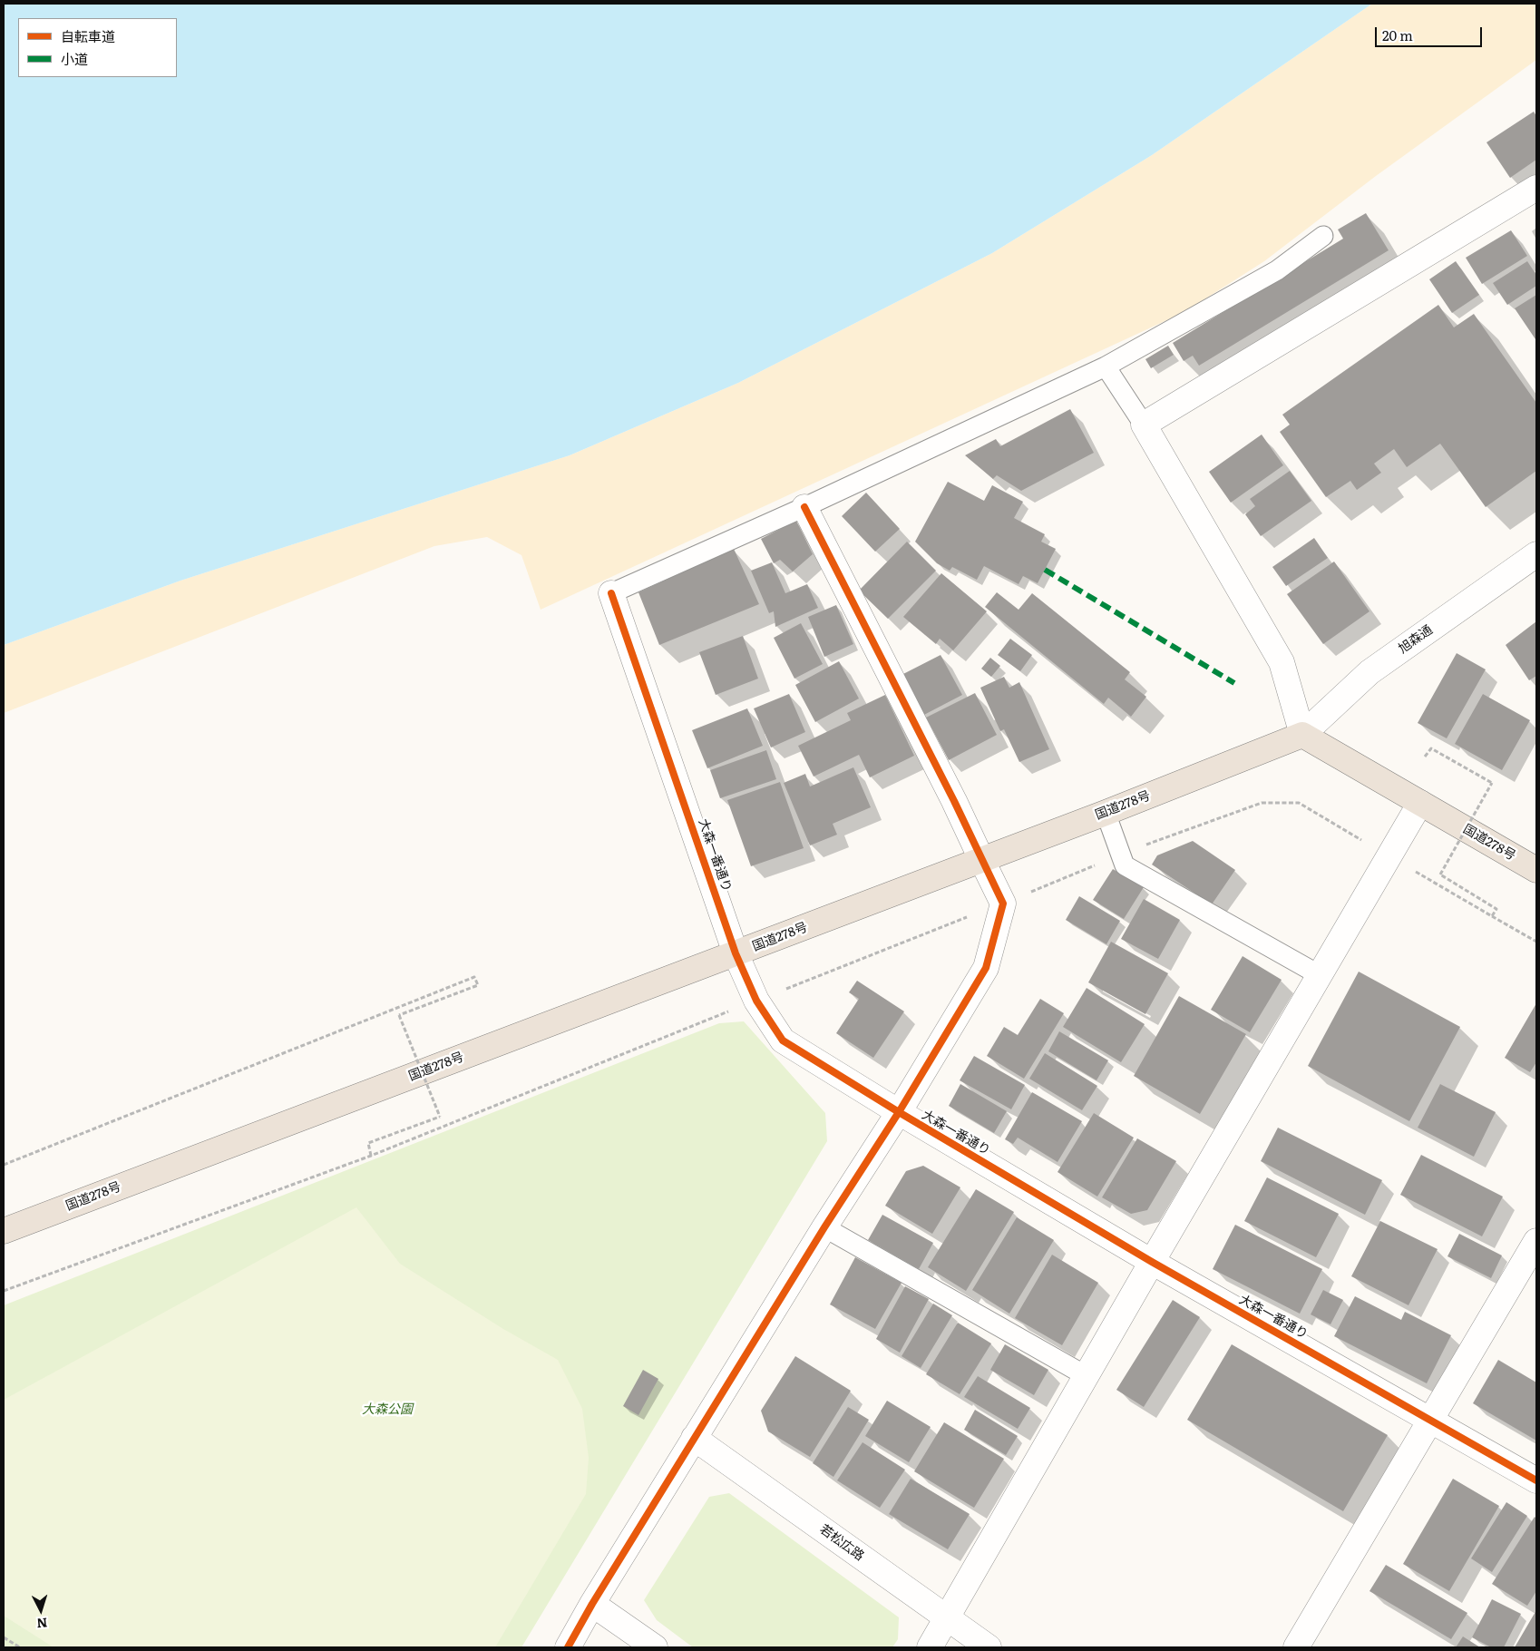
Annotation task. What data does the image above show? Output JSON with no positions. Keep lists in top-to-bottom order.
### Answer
{
  "streets": {
    "highway": ["国道278号"],
    "street": ["旭森通", "大森一番通り", "若松広路"]
  },
  "crossings": [
    ["旭森通", "国道278号"],
    ["国道278号", "大森一番通り"]
  ],
  "parks": ["大森公園"],
  "legend": ["自転車道", "小道"],
  "scale_bar": "20 m",
  "north": "bottom"
}
